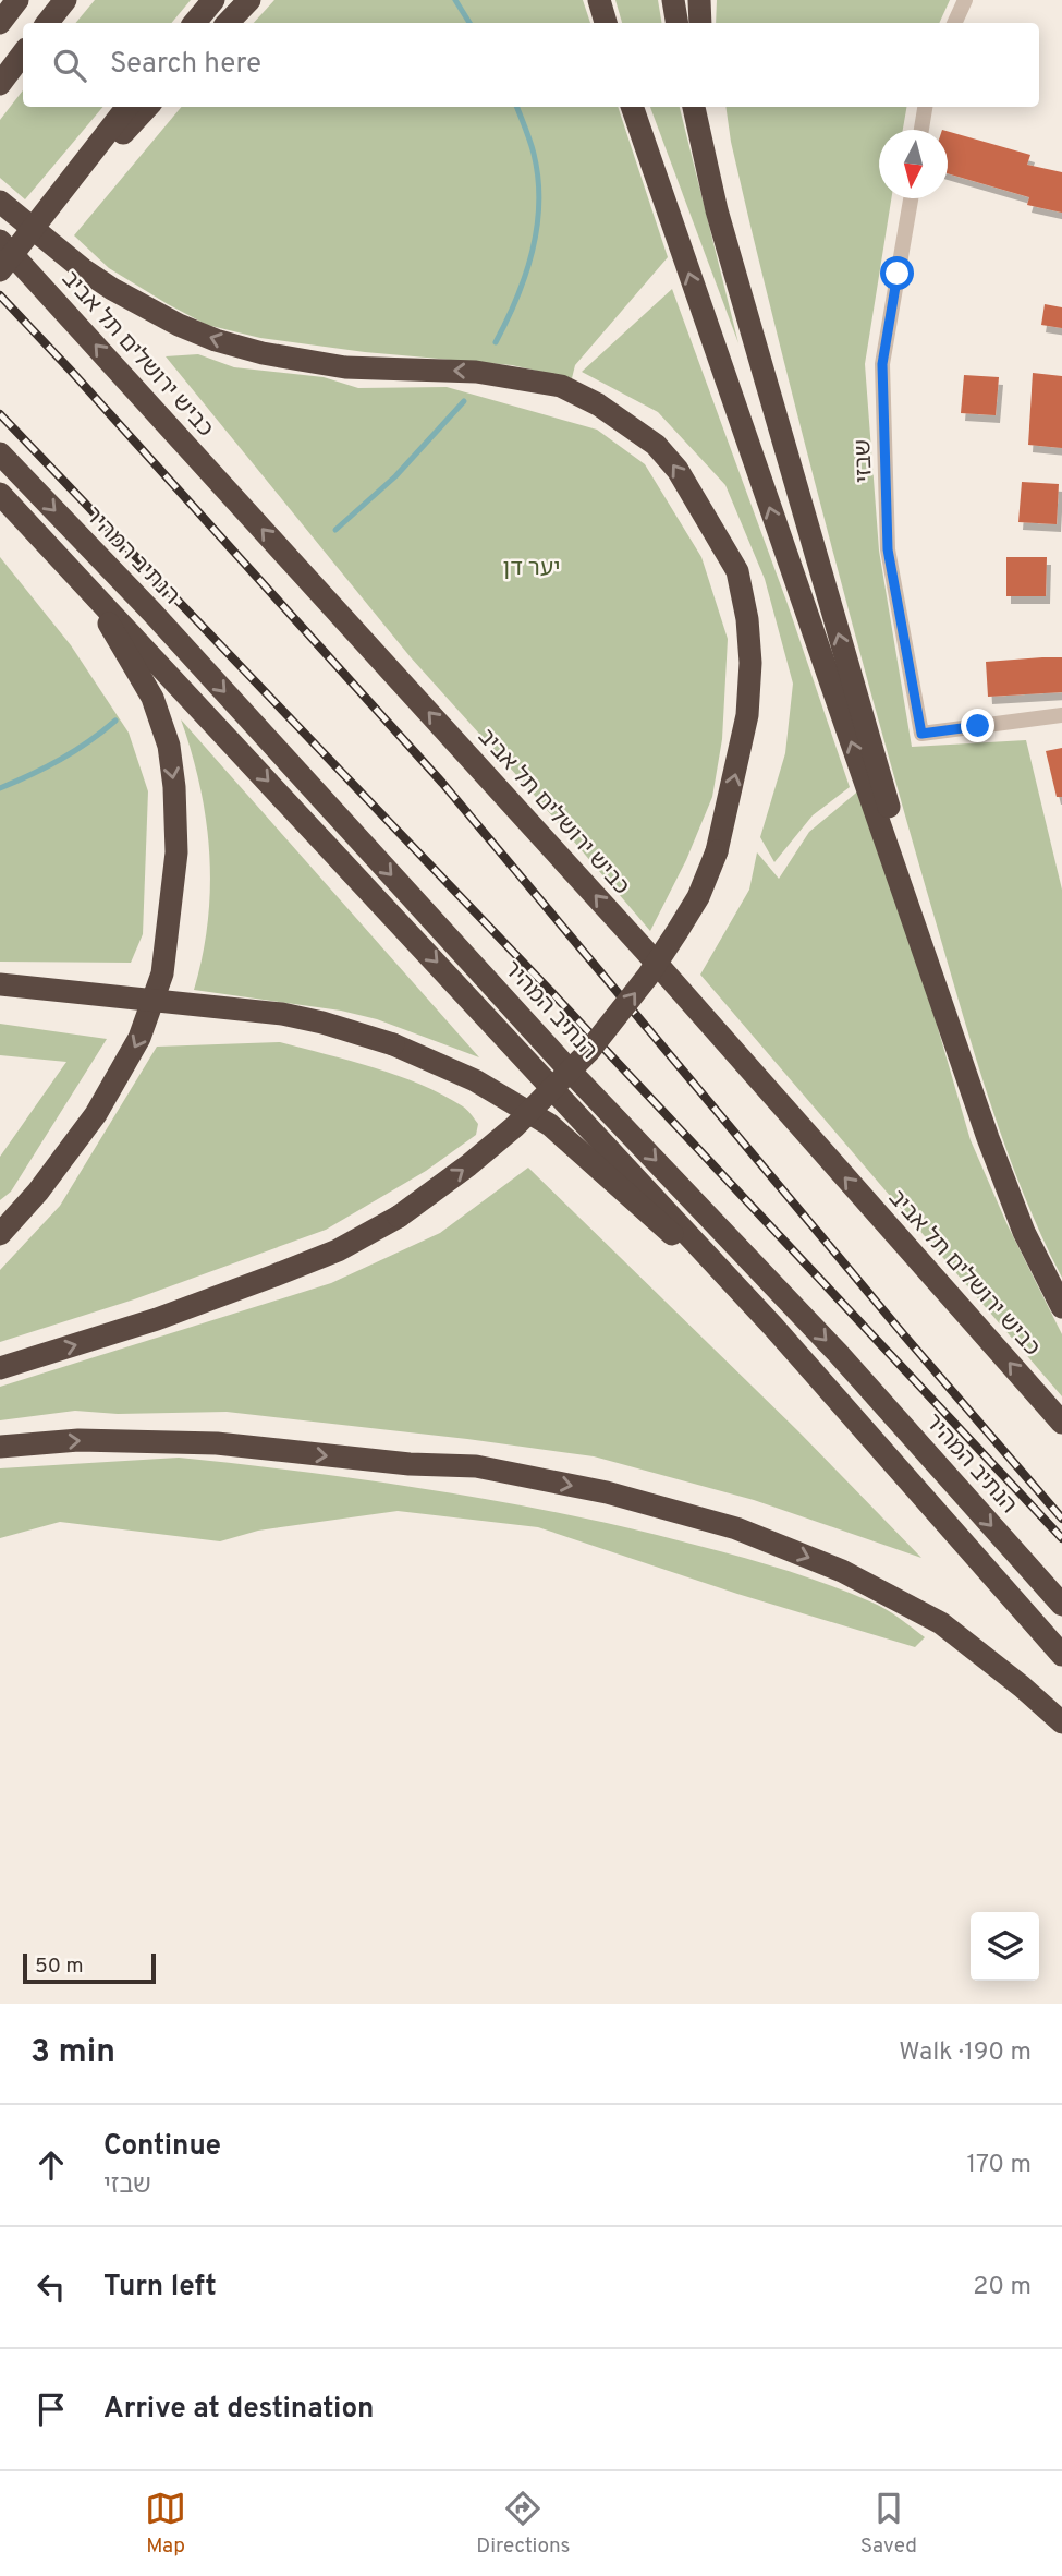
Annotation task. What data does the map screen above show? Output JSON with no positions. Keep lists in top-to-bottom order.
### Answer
{
  "streets": {
    "highway": ["כביש ירושלים תל אביב", "הנתיב המהיר"],
    "street": ["שבזי"]
  },
  "parks": ["יער דן"],
  "scale_bar": "50 m",
  "north": "bottom",
  "page": {
    "search": "Search here",
    "scale": "50 m",
    "heading": ["3 min", "Walk · 190 m"],
    "list": [
      ["Continue", "שבזי", "170 m"],
      ["Turn left", "20 m"],
      "Arrive at destination"
    ],
    "nav": ["Map", "Directions", "Saved"]
  }
}
